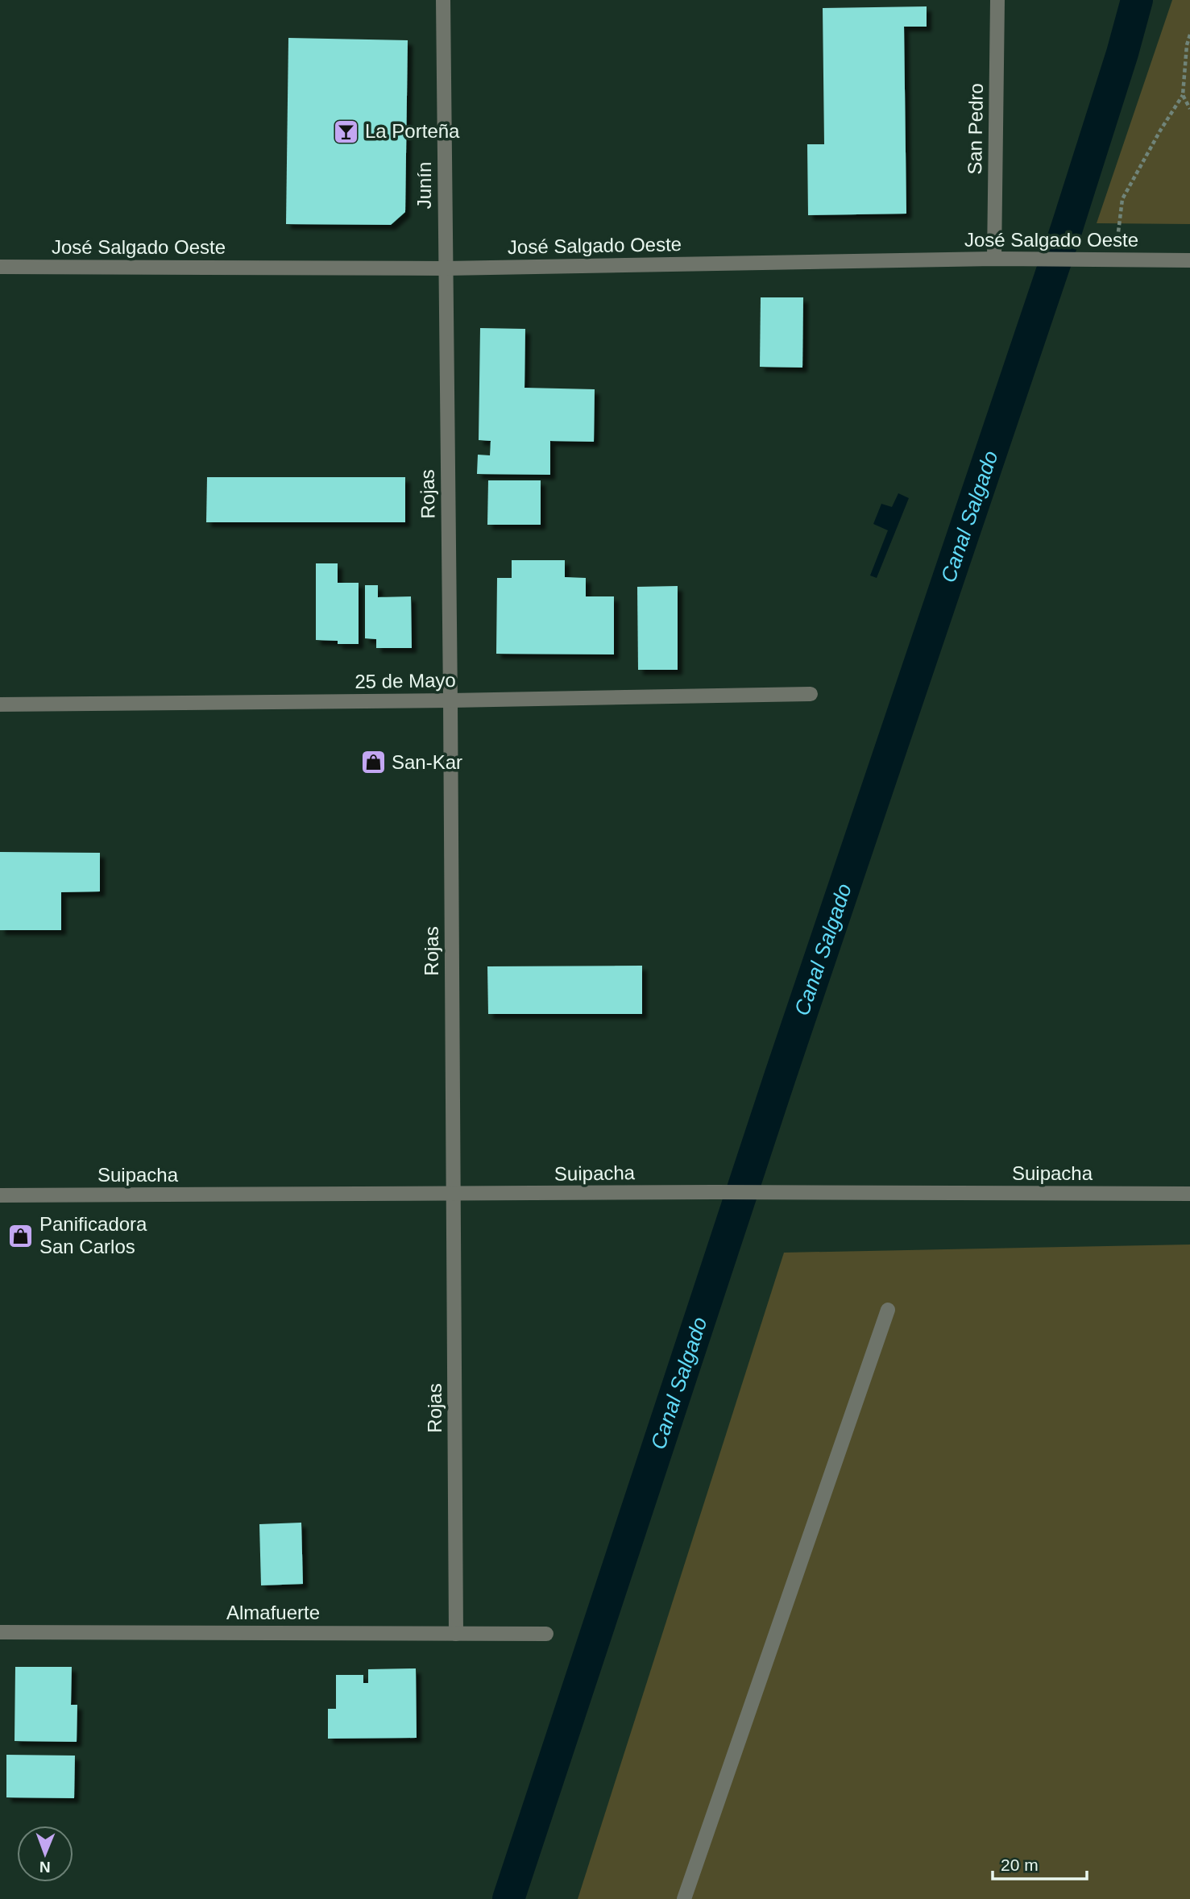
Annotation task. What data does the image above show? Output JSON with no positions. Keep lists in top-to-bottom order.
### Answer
{
  "streets": {
    "street": [
      "San Pedro",
      "Junín",
      "José Salgado Oeste",
      "Rojas",
      "25 de Mayo",
      "Suipacha",
      "Almafuerte"
    ]
  },
  "crossings": [
    ["San Pedro", "José Salgado Oeste"],
    ["Junín", "José Salgado Oeste"],
    ["Junín", "Rojas"],
    ["José Salgado Oeste", "Rojas"],
    ["Rojas", "25 de Mayo"],
    ["Rojas", "Suipacha"],
    ["Rojas", "Almafuerte"]
  ],
  "water": ["Canal Salgado"],
  "places": {
    "bar": ["La Porteña"],
    "shop": ["San-Kar", "Panificadora San Carlos"]
  },
  "scale_bar": "20 m",
  "north": "bottom"
}
